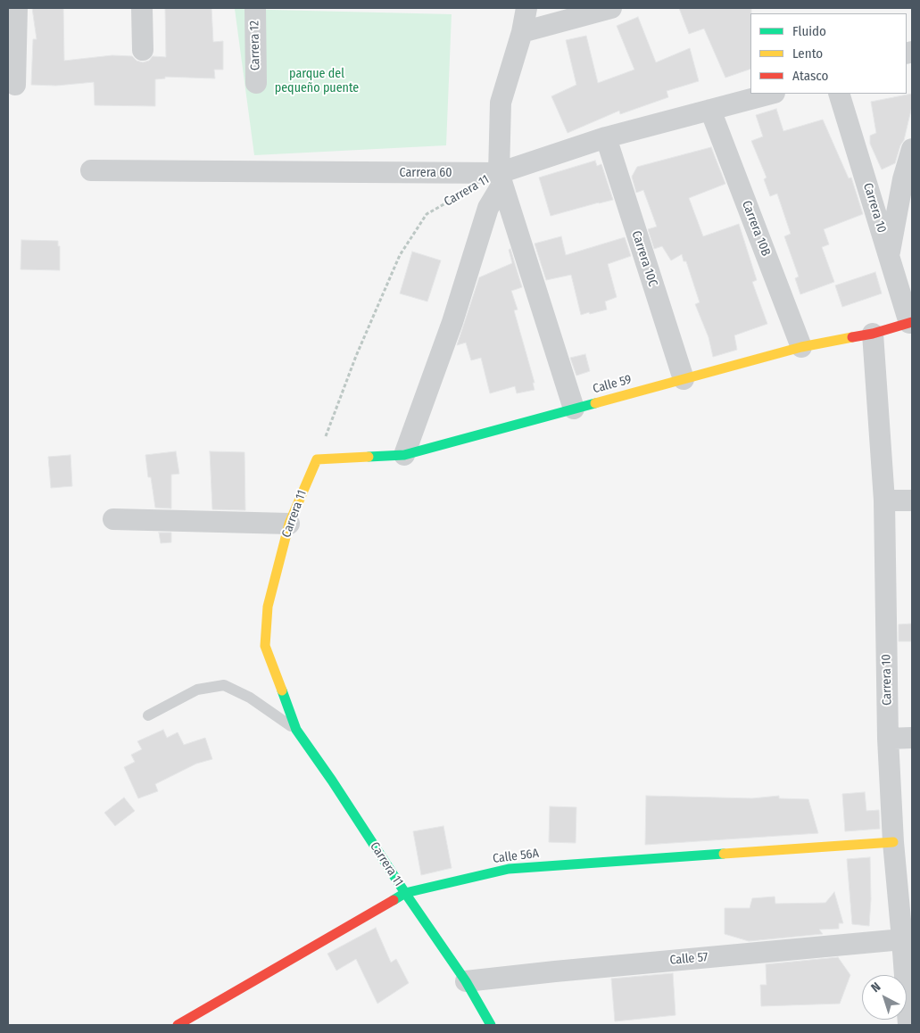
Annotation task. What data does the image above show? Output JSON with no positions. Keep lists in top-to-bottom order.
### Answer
{
  "streets": {
    "street": [
      "Carrera 12",
      "Carrera 60",
      "Carrera 11",
      "Carrera 10",
      "Carrera 10B",
      "Carrera 10C",
      "Calle 59",
      "Calle 56A",
      "Calle 57"
    ]
  },
  "crossings": [
    ["Carrera 60", "Carrera 11"],
    ["Carrera 60", "Carrera 10B"],
    ["Carrera 60", "Carrera 10C"],
    ["Carrera 11", "Calle 59"],
    ["Carrera 11", "Calle 56A"],
    ["Carrera 11", "Calle 57"],
    ["Carrera 10", "Calle 59"],
    ["Carrera 10", "Calle 56A"],
    ["Carrera 10", "Calle 57"],
    ["Carrera 10B", "Calle 59"],
    ["Carrera 10C", "Calle 59"]
  ],
  "parks": ["parque del pequeño puente"],
  "legend": ["Fluido", "Lento", "Atasco"],
  "north": "top left"
}
